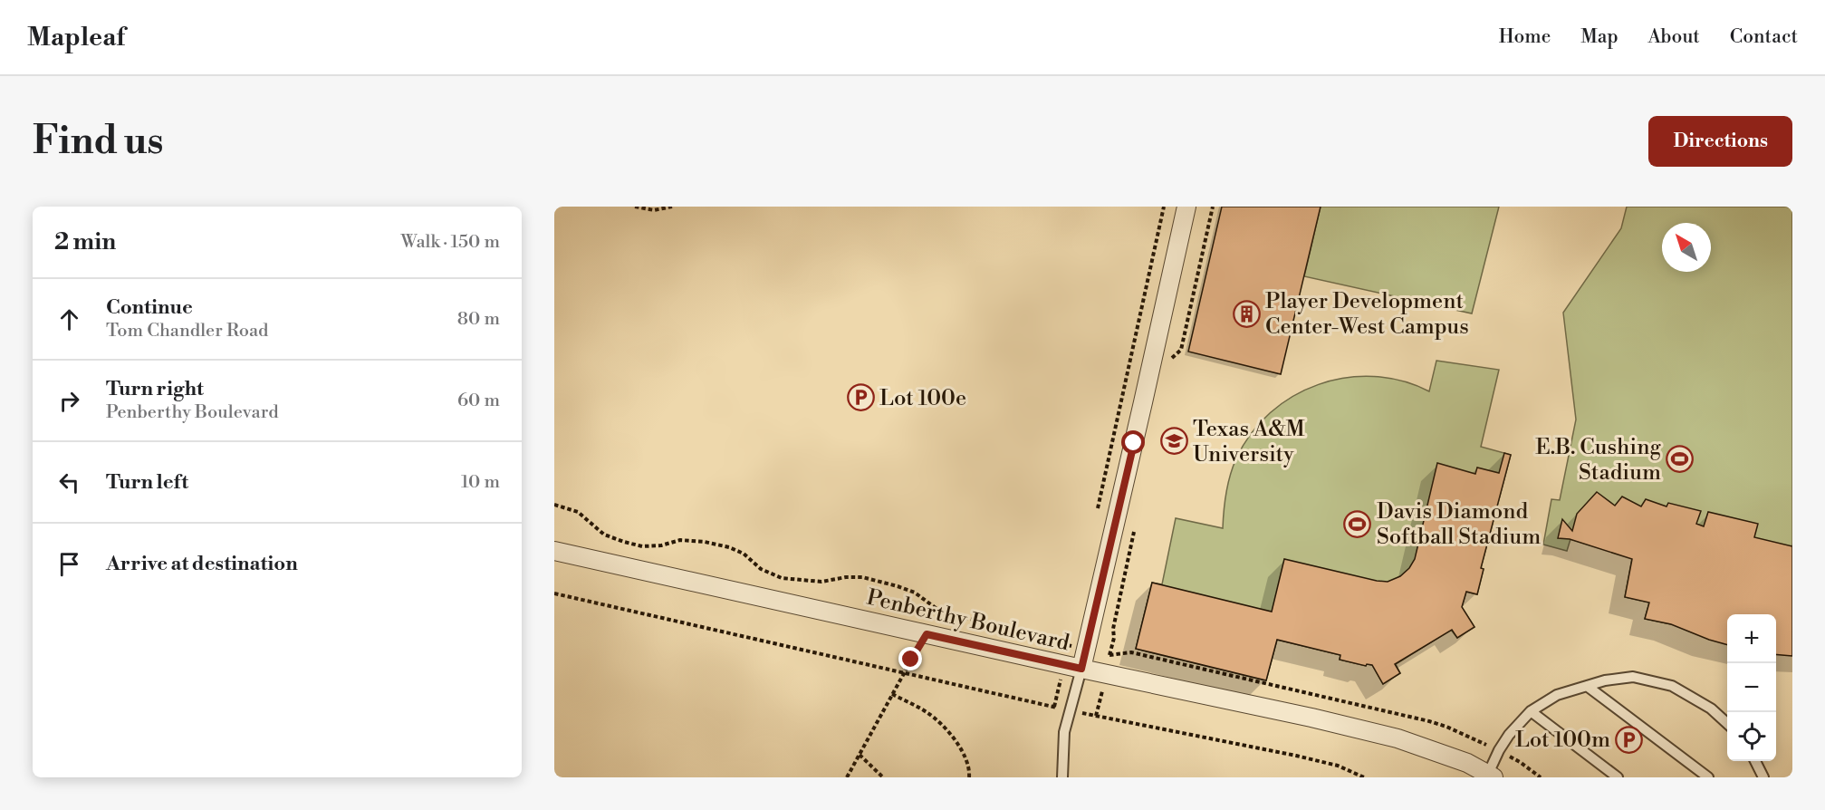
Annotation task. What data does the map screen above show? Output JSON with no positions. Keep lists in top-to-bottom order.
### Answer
{
  "streets": {
    "street": ["Penberthy Boulevard"]
  },
  "places": {
    "building": ["Player Development Center-West Campus"],
    "parking": ["Lot 100e", "Lot 100m"],
    "school or university": ["Texas A&M University"],
    "sports": ["E.B. Cushing Stadium", "Davis Diamond Softball Stadium"]
  },
  "north": "top left",
  "page": {
    "header": "Mapleaf",
    "nav": [
      "Home",
      "Map",
      "About",
      "Contact"
    ],
    "buttons": "Directions",
    "title": "Find us",
    "heading": ["2 min", "Walk · 150 m"],
    "list": [
      ["Continue", "Tom Chandler Road", "80 m"],
      ["Turn right", "Penberthy Boulevard", "60 m"],
      ["Turn left", "10 m"],
      "Arrive at destination"
    ],
    "map_buttons": ["+", "−"]
  }
}
